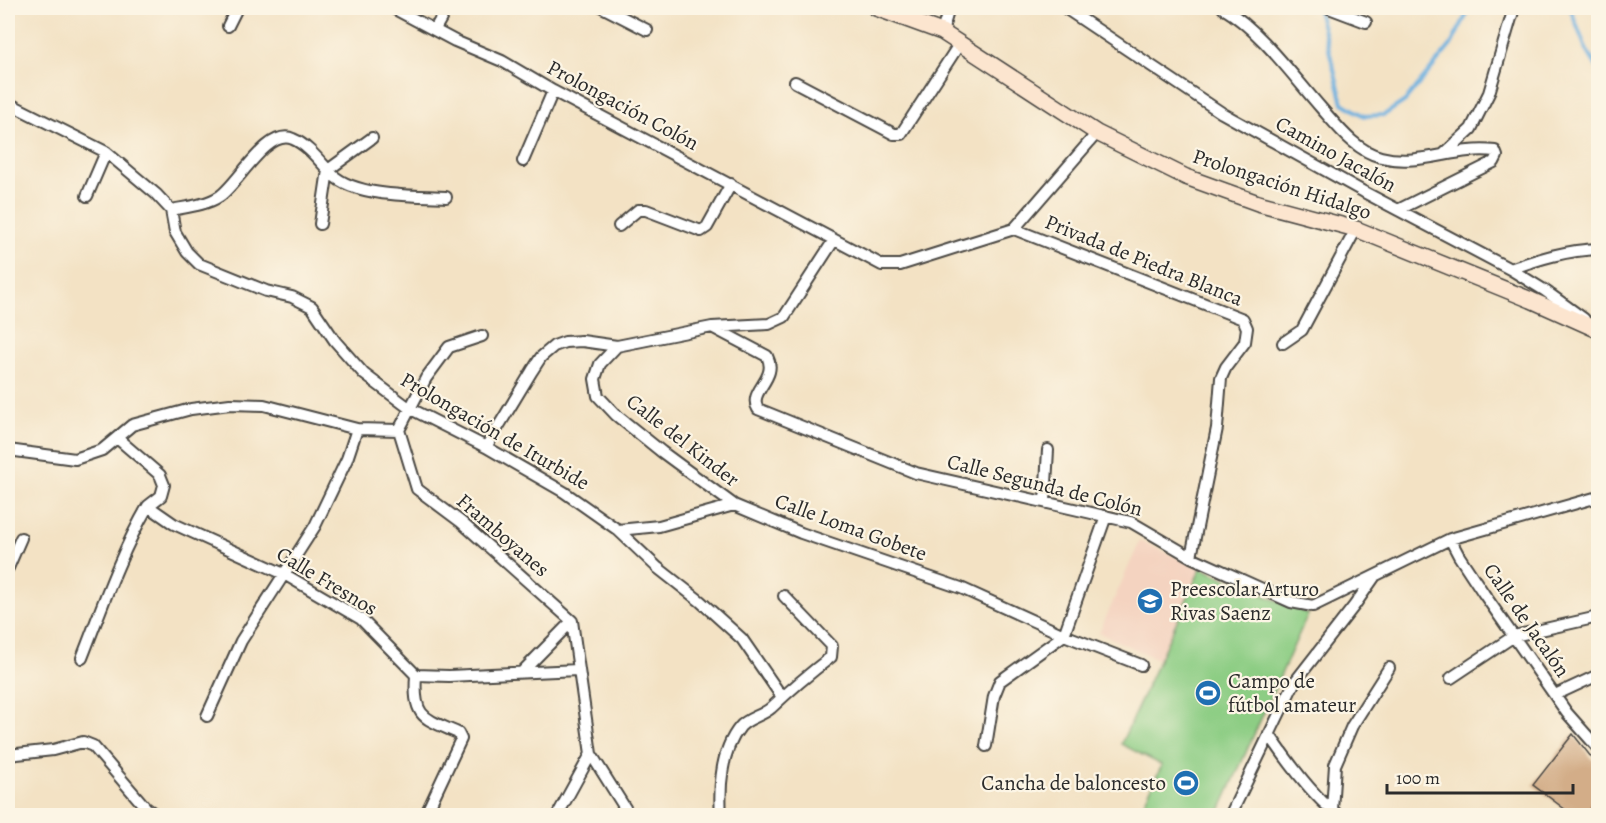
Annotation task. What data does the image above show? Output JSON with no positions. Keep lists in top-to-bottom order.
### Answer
{
  "streets": {
    "street": [
      "Prolongación Colón",
      "Camino Jacalón",
      "Prolongación Hidalgo",
      "Privada de Piedra Blanca",
      "Prolongación de Iturbide",
      "Calle del Kinder",
      "Calle Segunda de Colón",
      "Calle Loma Gobete",
      "Framboyanes",
      "Calle Fresnos",
      "Calle de Jacalón"
    ]
  },
  "crossings": [
    ["Prolongación Colón", "Privada de Piedra Blanca"],
    ["Camino Jacalón", "Prolongación Hidalgo"],
    ["Privada de Piedra Blanca", "Calle Segunda de Colón"],
    ["Calle del Kinder", "Calle Loma Gobete"],
    ["Calle Segunda de Colón", "Calle de Jacalón"]
  ],
  "places": {
    "school or university": ["Preescolar Arturo Rivas Saenz"],
    "sports": ["Campo de fútbol amateur", "Cancha de baloncesto"]
  },
  "scale_bar": "100 m"
}
